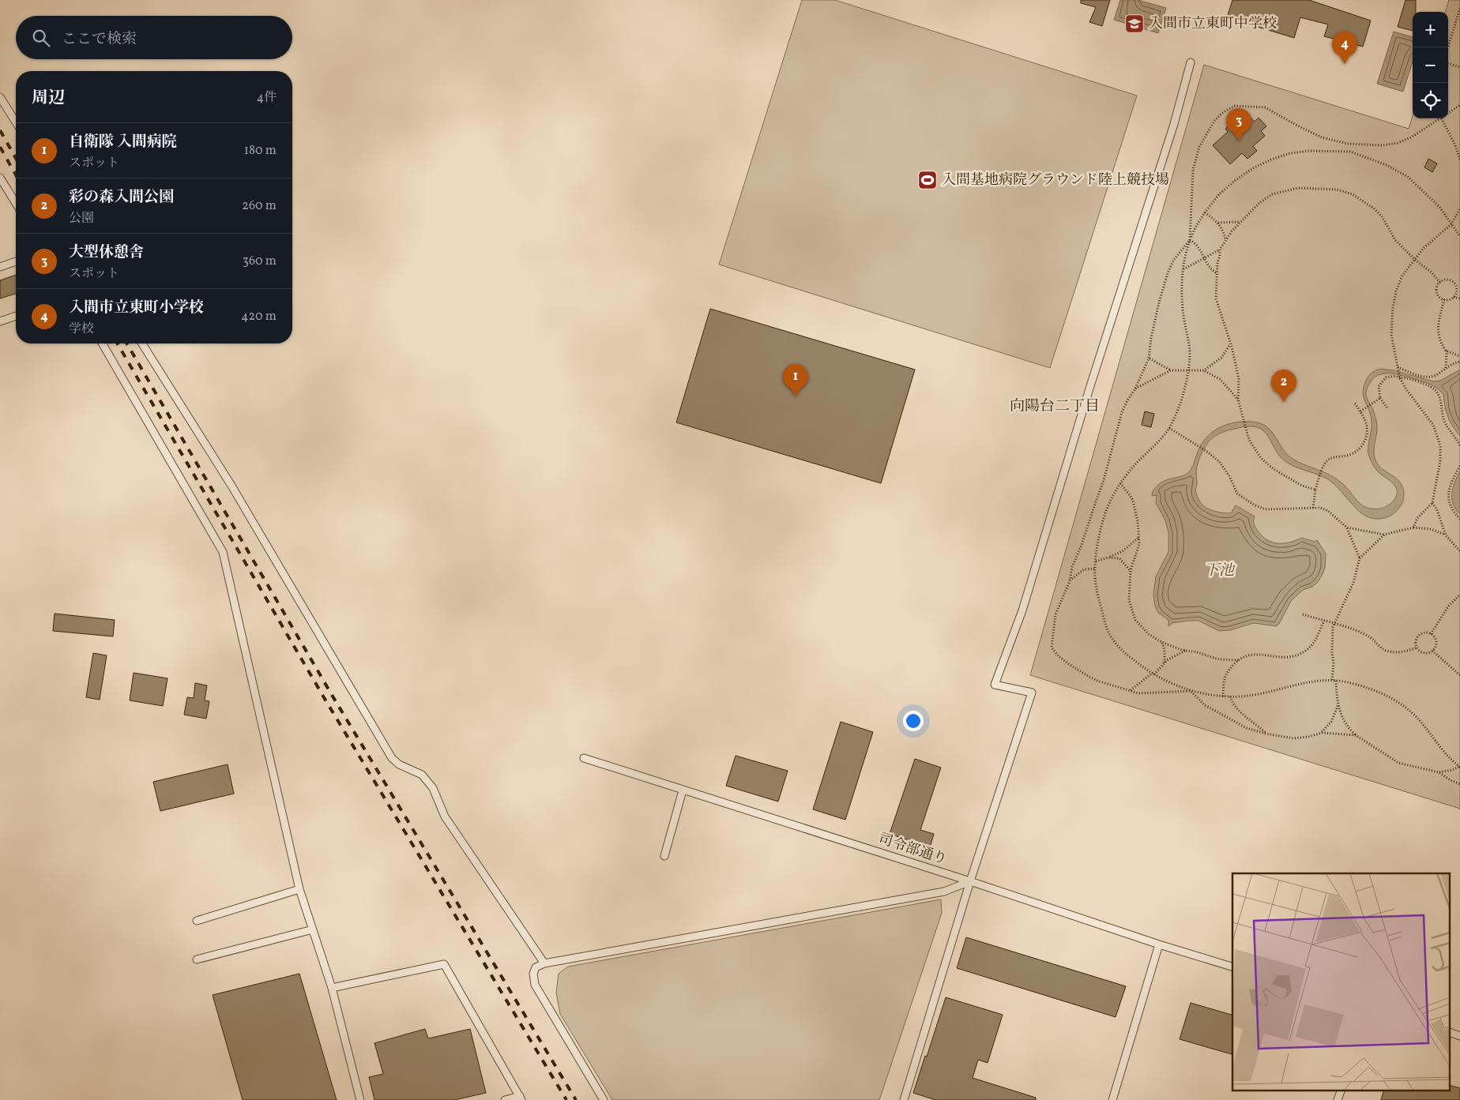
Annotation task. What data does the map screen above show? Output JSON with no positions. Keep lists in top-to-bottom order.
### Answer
{
  "streets": {
    "lane": ["司令部通り"]
  },
  "districts": ["向陽台二丁目"],
  "water": ["下池"],
  "places": {
    "school or university": ["入間市立東町中学校"],
    "sports": ["入間基地病院グラウンド陸上競技場"]
  },
  "page": {
    "map_buttons": ["+", "−"],
    "search": "ここで検索",
    "pins": [
      "4",
      "3",
      "1",
      "2"
    ],
    "heading": ["周辺", "4件"],
    "list": [
      {
        "mark": "1",
        "name": "自衛隊 入間病院",
        "note": "スポット",
        "value": "180 m"
      },
      {
        "mark": "2",
        "name": "彩の森入間公園",
        "note": "公園",
        "value": "260 m"
      },
      {
        "mark": "3",
        "name": "大型休憩舎",
        "note": "スポット",
        "value": "360 m"
      },
      {
        "mark": "4",
        "name": "入間市立東町小学校",
        "note": "学校",
        "value": "420 m"
      }
    ]
  }
}
